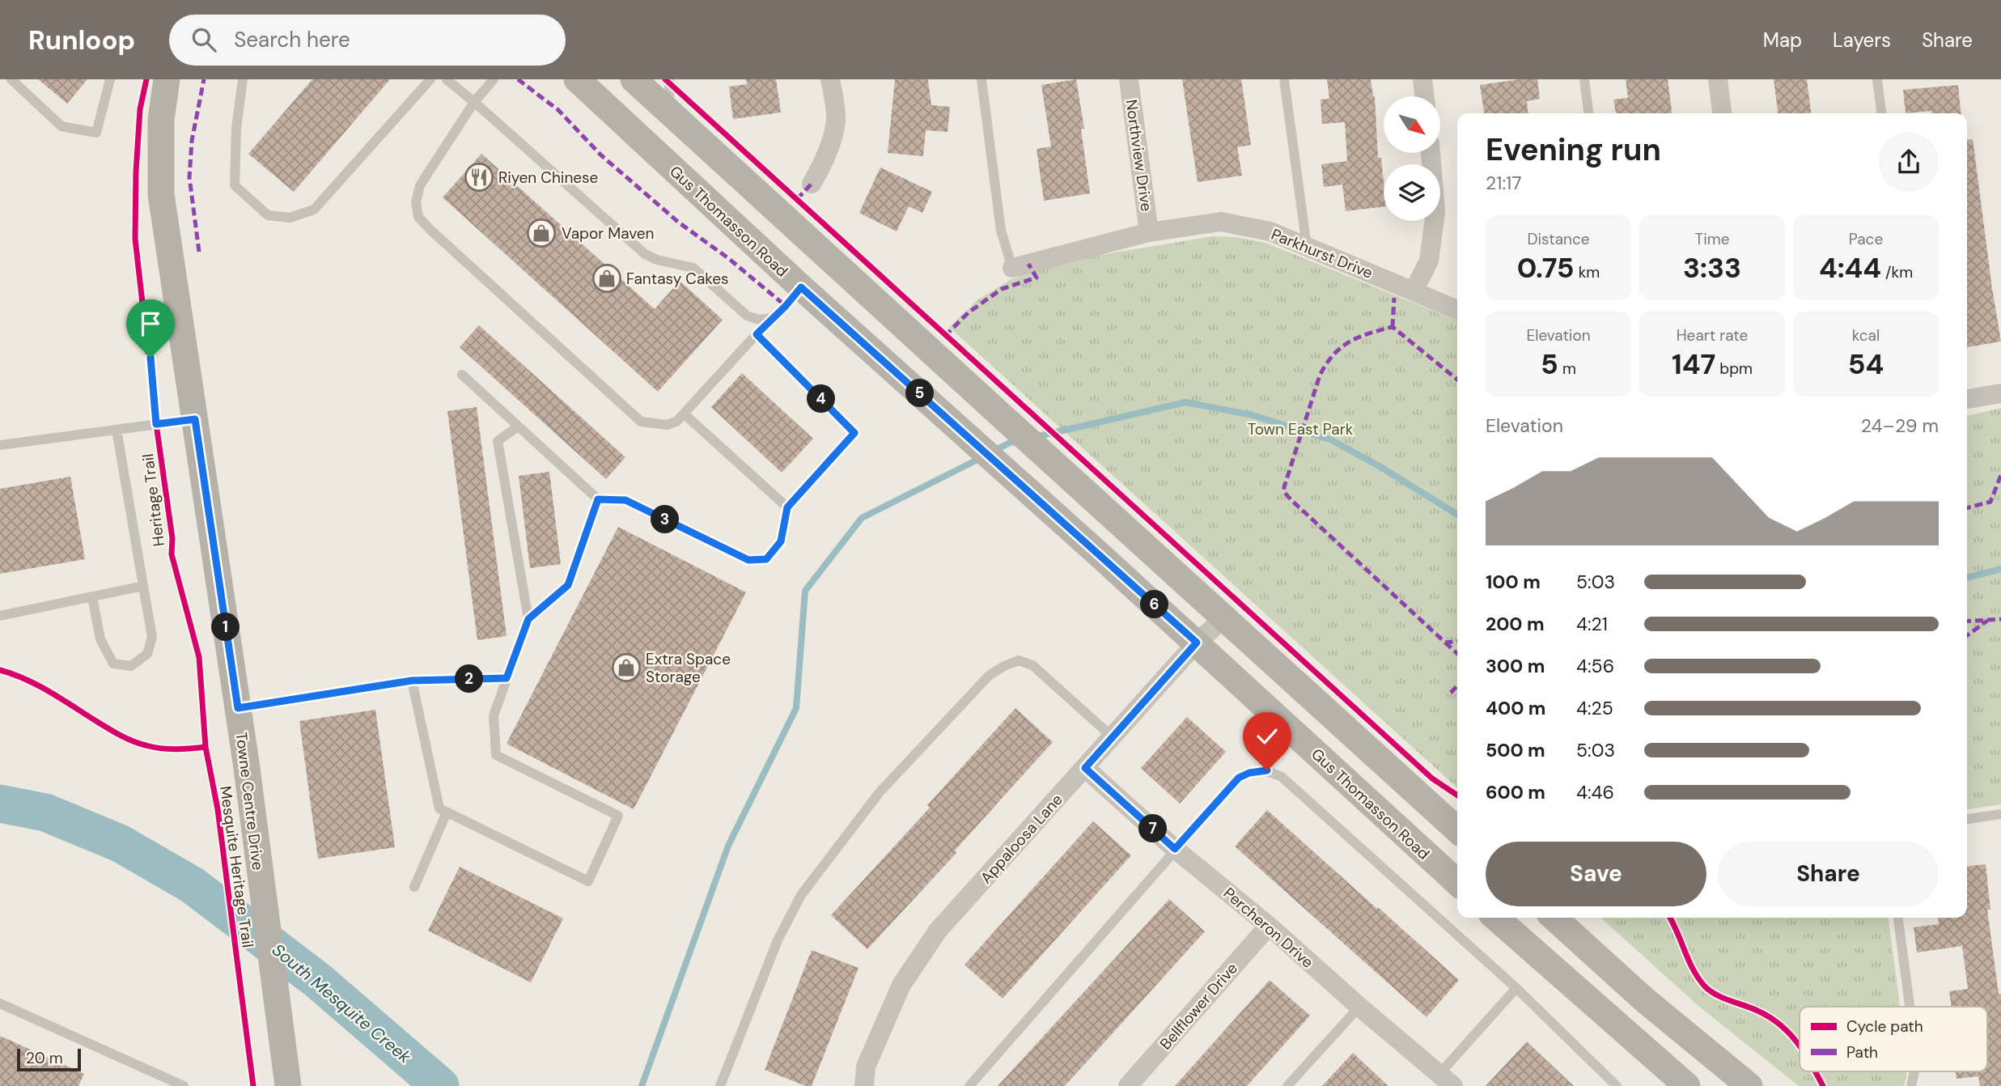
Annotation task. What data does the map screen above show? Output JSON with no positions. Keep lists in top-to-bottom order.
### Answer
{
  "streets": {
    "main road": ["Gus Thomasson Road", "Towne Centre Drive"],
    "street": [
      "Northview Drive",
      "Parkhurst Drive",
      "Appaloosa Lane",
      "Percheron Drive",
      "Bellflower Drive"
    ],
    "cycle path": ["Heritage Trail", "Mesquite Heritage Trail"]
  },
  "crossings": [
    ["Northview Drive", "Parkhurst Drive"],
    ["Gus Thomasson Road", "Appaloosa Lane"],
    ["Appaloosa Lane", "Percheron Drive"],
    ["Percheron Drive", "Bellflower Drive"]
  ],
  "water": ["South Mesquite Creek"],
  "parks": ["Town East Park"],
  "places": {
    "restaurant": ["Riyen Chinese"],
    "shop": ["Vapor Maven", "Fantasy Cakes", "Extra Space Storage"]
  },
  "legend": ["Cycle path", "Path"],
  "scale_bar": "20 m",
  "north": "bottom right",
  "page": {
    "header": "Runloop",
    "search": "Search here",
    "nav": ["Map", "Layers", "Share"],
    "heading": ["Evening run", "21:17"],
    "stats": [
      ["Distance", "0.75 km"],
      ["Time", "3:33"],
      ["Pace", "4:44 /km"],
      ["Elevation", "5 m"],
      ["Heart rate", "147 bpm"],
      ["kcal", "54"]
    ],
    "pins": [
      "5",
      "4",
      "3",
      "6",
      "1",
      "2",
      "7"
    ],
    "chart": ["Elevation", "24–29 m"],
    "list": [
      {
        "name": "100 m",
        "note": "5:03"
      },
      {
        "name": "200 m",
        "note": "4:21"
      },
      {
        "name": "300 m",
        "note": "4:56"
      },
      {
        "name": "400 m",
        "note": "4:25"
      },
      {
        "name": "500 m",
        "note": "5:03"
      },
      {
        "name": "600 m",
        "note": "4:46"
      }
    ],
    "buttons": ["Save", "Share"],
    "scale": "20 m"
  }
}
